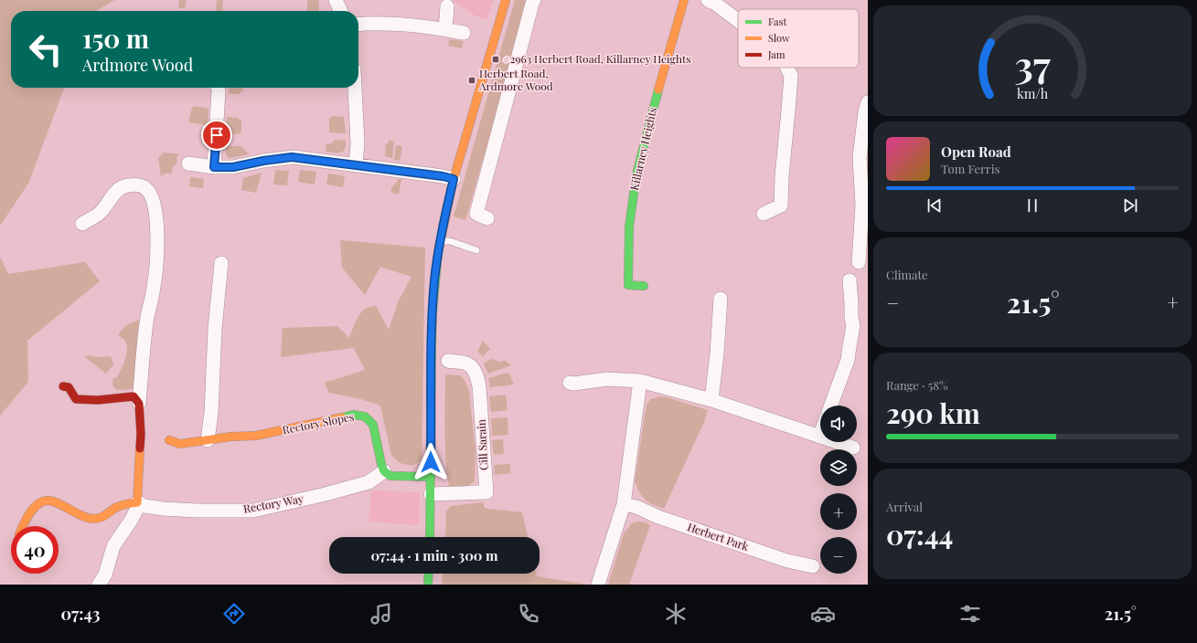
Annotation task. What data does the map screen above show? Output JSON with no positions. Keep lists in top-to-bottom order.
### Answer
{
  "streets": {
    "street": [
      "Killarney Heights",
      "Rectory Slopes",
      "Cill Sarain",
      "Rectory Way",
      "Herbert Park"
    ]
  },
  "crossings": [
    ["Rectory Slopes", "Rectory Way"]
  ],
  "places": {
    "transit": ["#2963 Herbert Road, Killarney Heights", "Herbert Road, Ardmore Wood"]
  },
  "legend": ["Fast", "Slow", "Jam"],
  "page": {
    "turn": ["150 m", "Ardmore Wood"],
    "song": ["Open Road", "Tom Ferris"],
    "tile": [
      "Climate",
      ["Range · 58%", "290 km"],
      ["Arrival", "07:44"]
    ],
    "heat": ["−", "21.5°", "+"],
    "map_buttons": ["+", "−"],
    "limit": "40",
    "trip": "07:44 · 1 min · 300 m",
    "tabs": ["07:43", "21.5°"],
    "gauge": ["37", "km/h"]
  }
}
